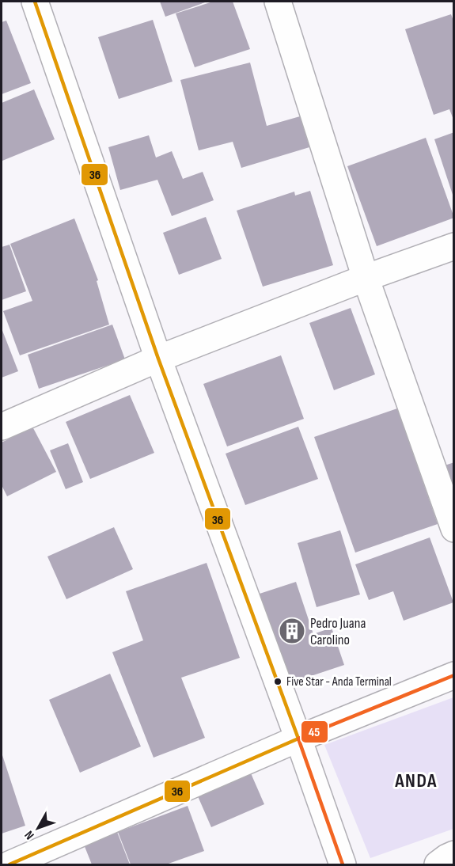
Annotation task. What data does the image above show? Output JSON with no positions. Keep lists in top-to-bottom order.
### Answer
{
  "districts": ["ANDA"],
  "places": {
    "building": ["Pedro Juana Carolino"],
    "other": ["Five Star - Anda Terminal"]
  },
  "lines": ["transit line 36", "transit line 45"],
  "north": "bottom left"
}
